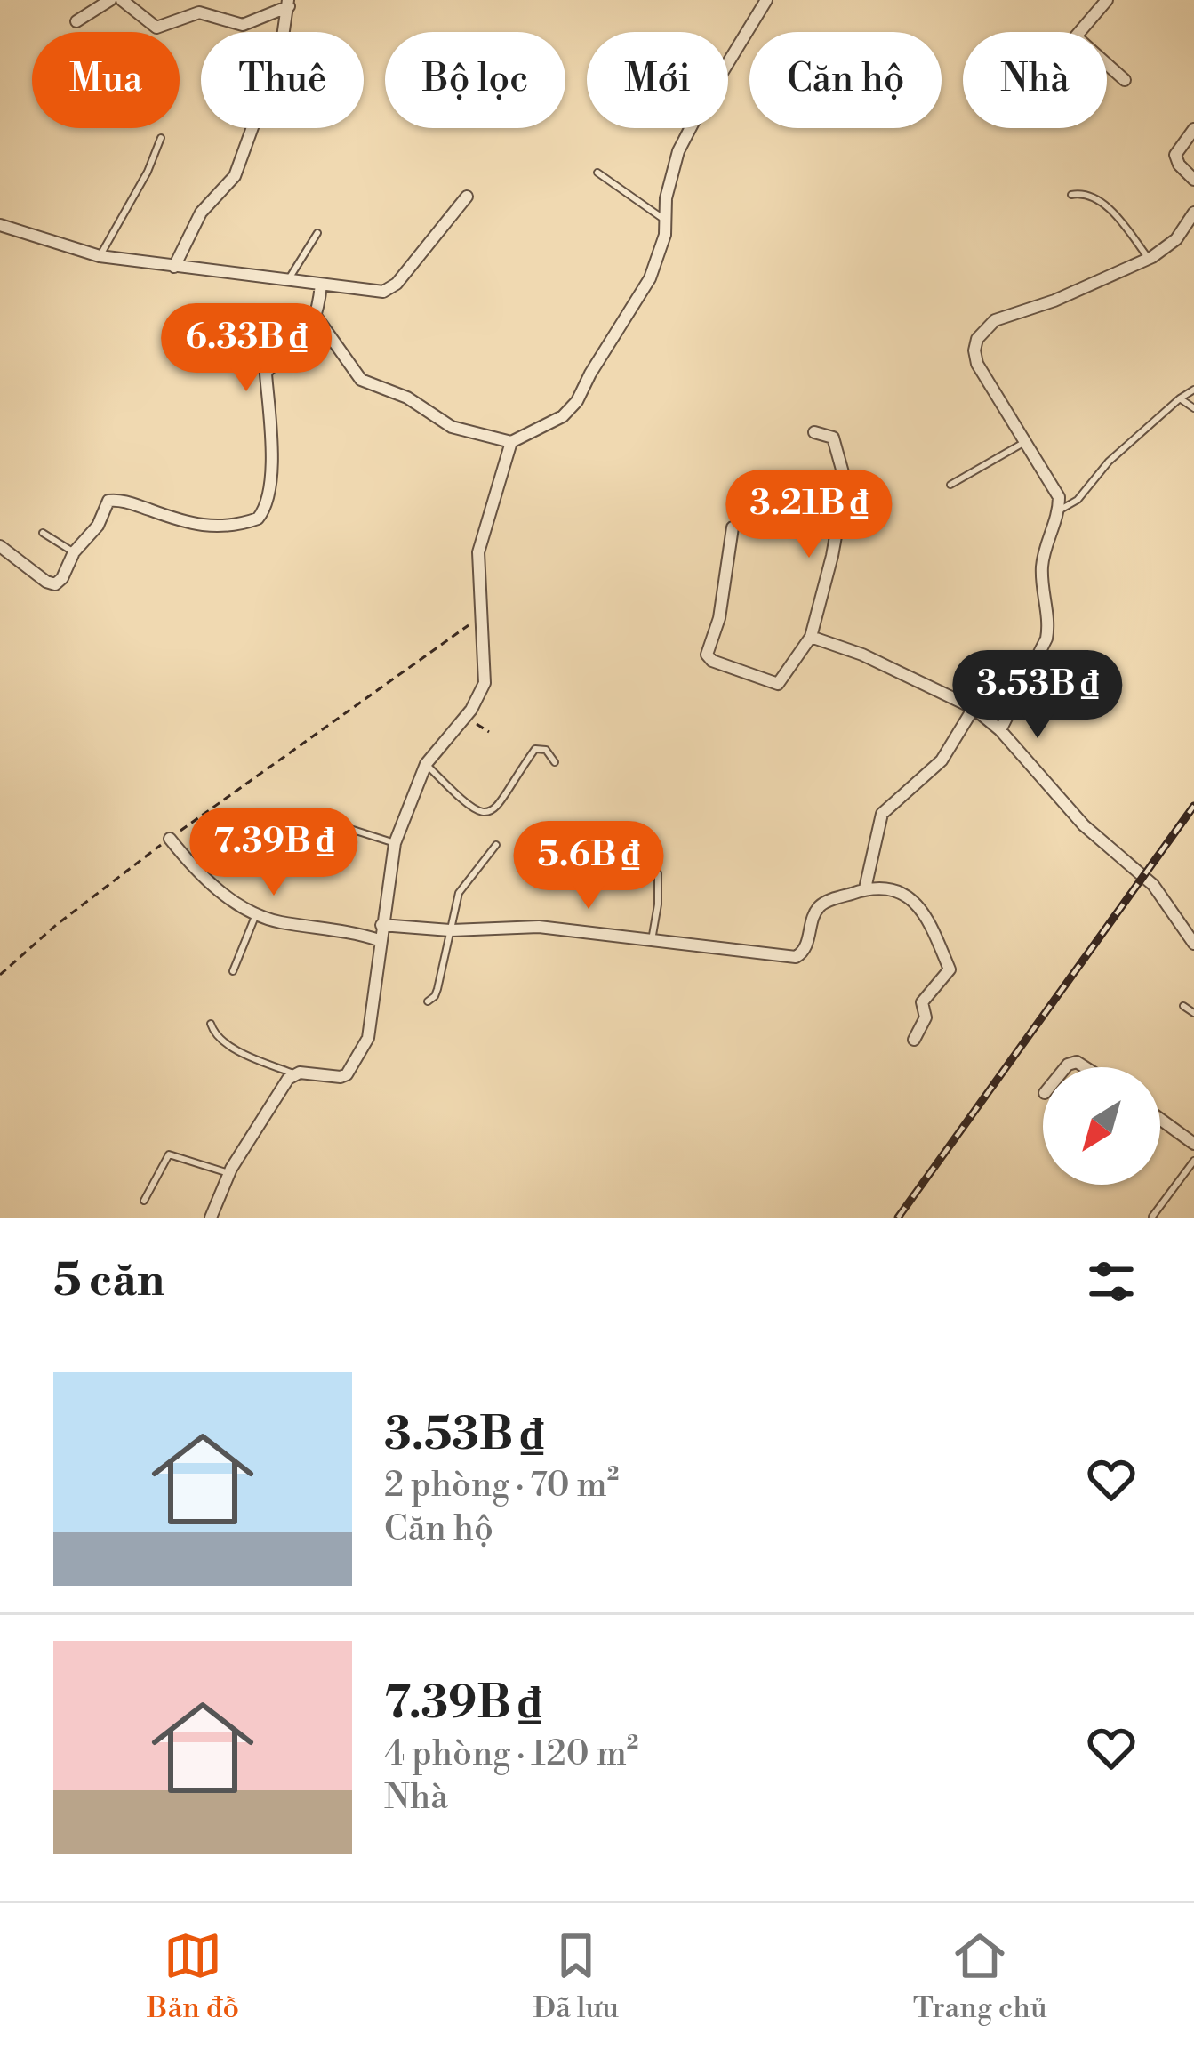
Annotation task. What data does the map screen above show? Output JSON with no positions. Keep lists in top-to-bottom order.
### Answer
{
  "north": "bottom left",
  "page": {
    "chip": [
      "Mua",
      "Thuê",
      "Bộ lọc",
      "Mới",
      "Căn hộ",
      "Nhà"
    ],
    "price": [
      "6.33B ₫",
      "3.21B ₫",
      "3.53B ₫",
      "7.39B ₫",
      "5.6B ₫"
    ],
    "heading": "5 căn",
    "list": [
      {
        "name": "3.53B ₫",
        "note": "2 phòng · 70 m² · Căn hộ"
      },
      {
        "name": "7.39B ₫",
        "note": "4 phòng · 120 m² · Nhà"
      }
    ],
    "tabs": ["Bản đồ", "Đã lưu", "Trang chủ"]
  }
}
